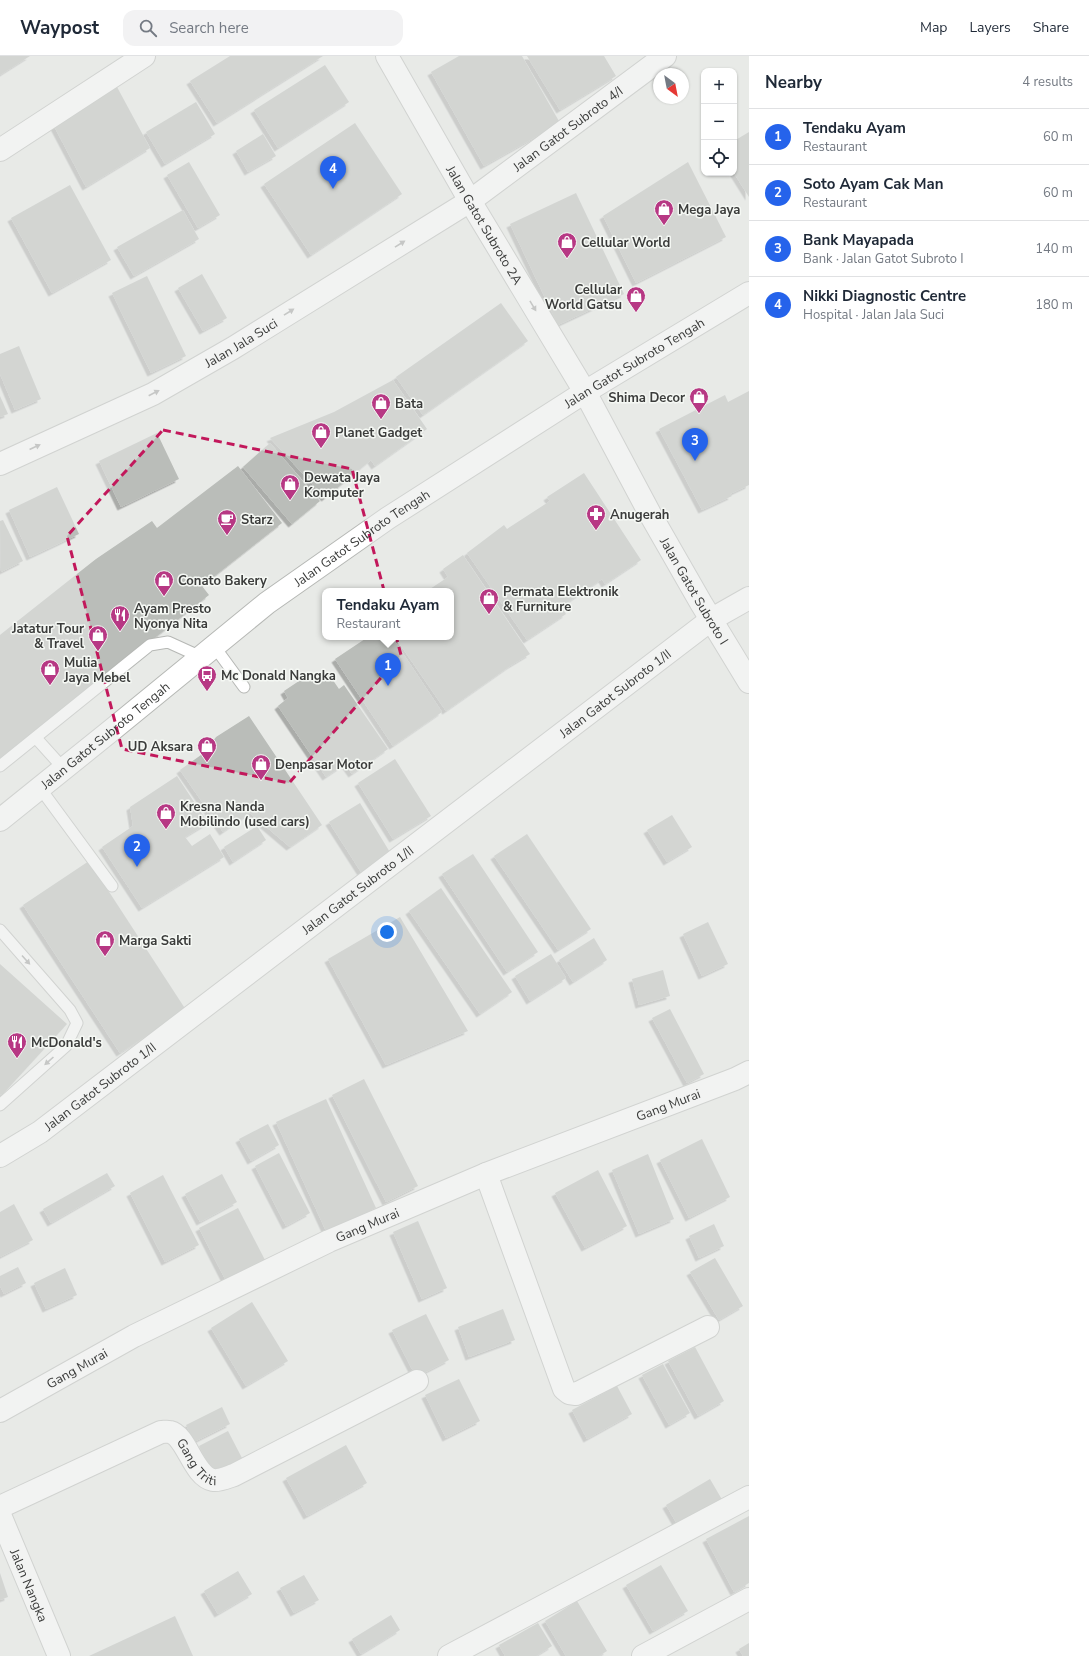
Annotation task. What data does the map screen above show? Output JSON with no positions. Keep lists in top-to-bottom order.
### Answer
{
  "streets": {
    "main road": [
      "Jalan Gatot Subroto 4/I",
      "Jalan Gatot Subroto 2A",
      "Jalan Jala Suci",
      "Jalan Gatot Subroto Tengah",
      "Jalan Gatot Subroto I",
      "Jalan Gatot Subroto 1/II",
      "Gang Murai",
      "Gang Triti",
      "Jalan Nangka"
    ]
  },
  "crossings": [
    ["Jalan Gatot Subroto 4/I", "Jalan Gatot Subroto 2A"],
    ["Jalan Gatot Subroto 4/I", "Jalan Jala Suci"],
    ["Jalan Gatot Subroto 2A", "Jalan Jala Suci"],
    ["Jalan Gatot Subroto 2A", "Jalan Gatot Subroto Tengah"],
    ["Jalan Gatot Subroto 2A", "Jalan Gatot Subroto I"],
    ["Jalan Gatot Subroto Tengah", "Jalan Gatot Subroto I"],
    ["Jalan Gatot Subroto I", "Jalan Gatot Subroto 1/II"]
  ],
  "one_way": ["Jalan Gatot Subroto 2A", "Jalan Jala Suci"],
  "places": {
    "shop": [
      "Mega Jaya",
      "Cellular World",
      "Cellular World Gatsu",
      "Shima Decor",
      "Bata",
      "Planet Gadget",
      "Dewata Jaya Komputer",
      "Conato Bakery",
      "Permata Elektronik & Furniture",
      "Jatatur Tour & Travel",
      "Mulia Jaya Mebel",
      "UD Aksara",
      "Denpasar Motor",
      "Kresna Nanda Mobilindo (used cars)",
      "Marga Sakti"
    ],
    "pharmacy": ["Anugerah"],
    "cafe": ["Starz"],
    "restaurant": ["Ayam Presto Nyonya Nita", "McDonald's"],
    "bus stop": ["Mc Donald Nangka"]
  },
  "north": "bottom right",
  "page": {
    "header": "Waypost",
    "search": "Search here",
    "nav": ["Map", "Layers", "Share"],
    "heading": ["Nearby", "4 results"],
    "map_buttons": ["+", "−"],
    "list": [
      {
        "mark": "1",
        "name": "Tendaku Ayam",
        "note": "Restaurant",
        "value": "60 m"
      },
      {
        "mark": "2",
        "name": "Soto Ayam Cak Man",
        "note": "Restaurant",
        "value": "60 m"
      },
      {
        "mark": "3",
        "name": "Bank Mayapada",
        "note": "Bank · Jalan Gatot Subroto I",
        "value": "140 m"
      },
      {
        "mark": "4",
        "name": "Nikki Diagnostic Centre",
        "note": "Hospital · Jalan Jala Suci",
        "value": "180 m"
      }
    ],
    "pins": [
      "4",
      "3",
      "1",
      "2"
    ],
    "popup": ["Tendaku Ayam", "Restaurant"]
  }
}
